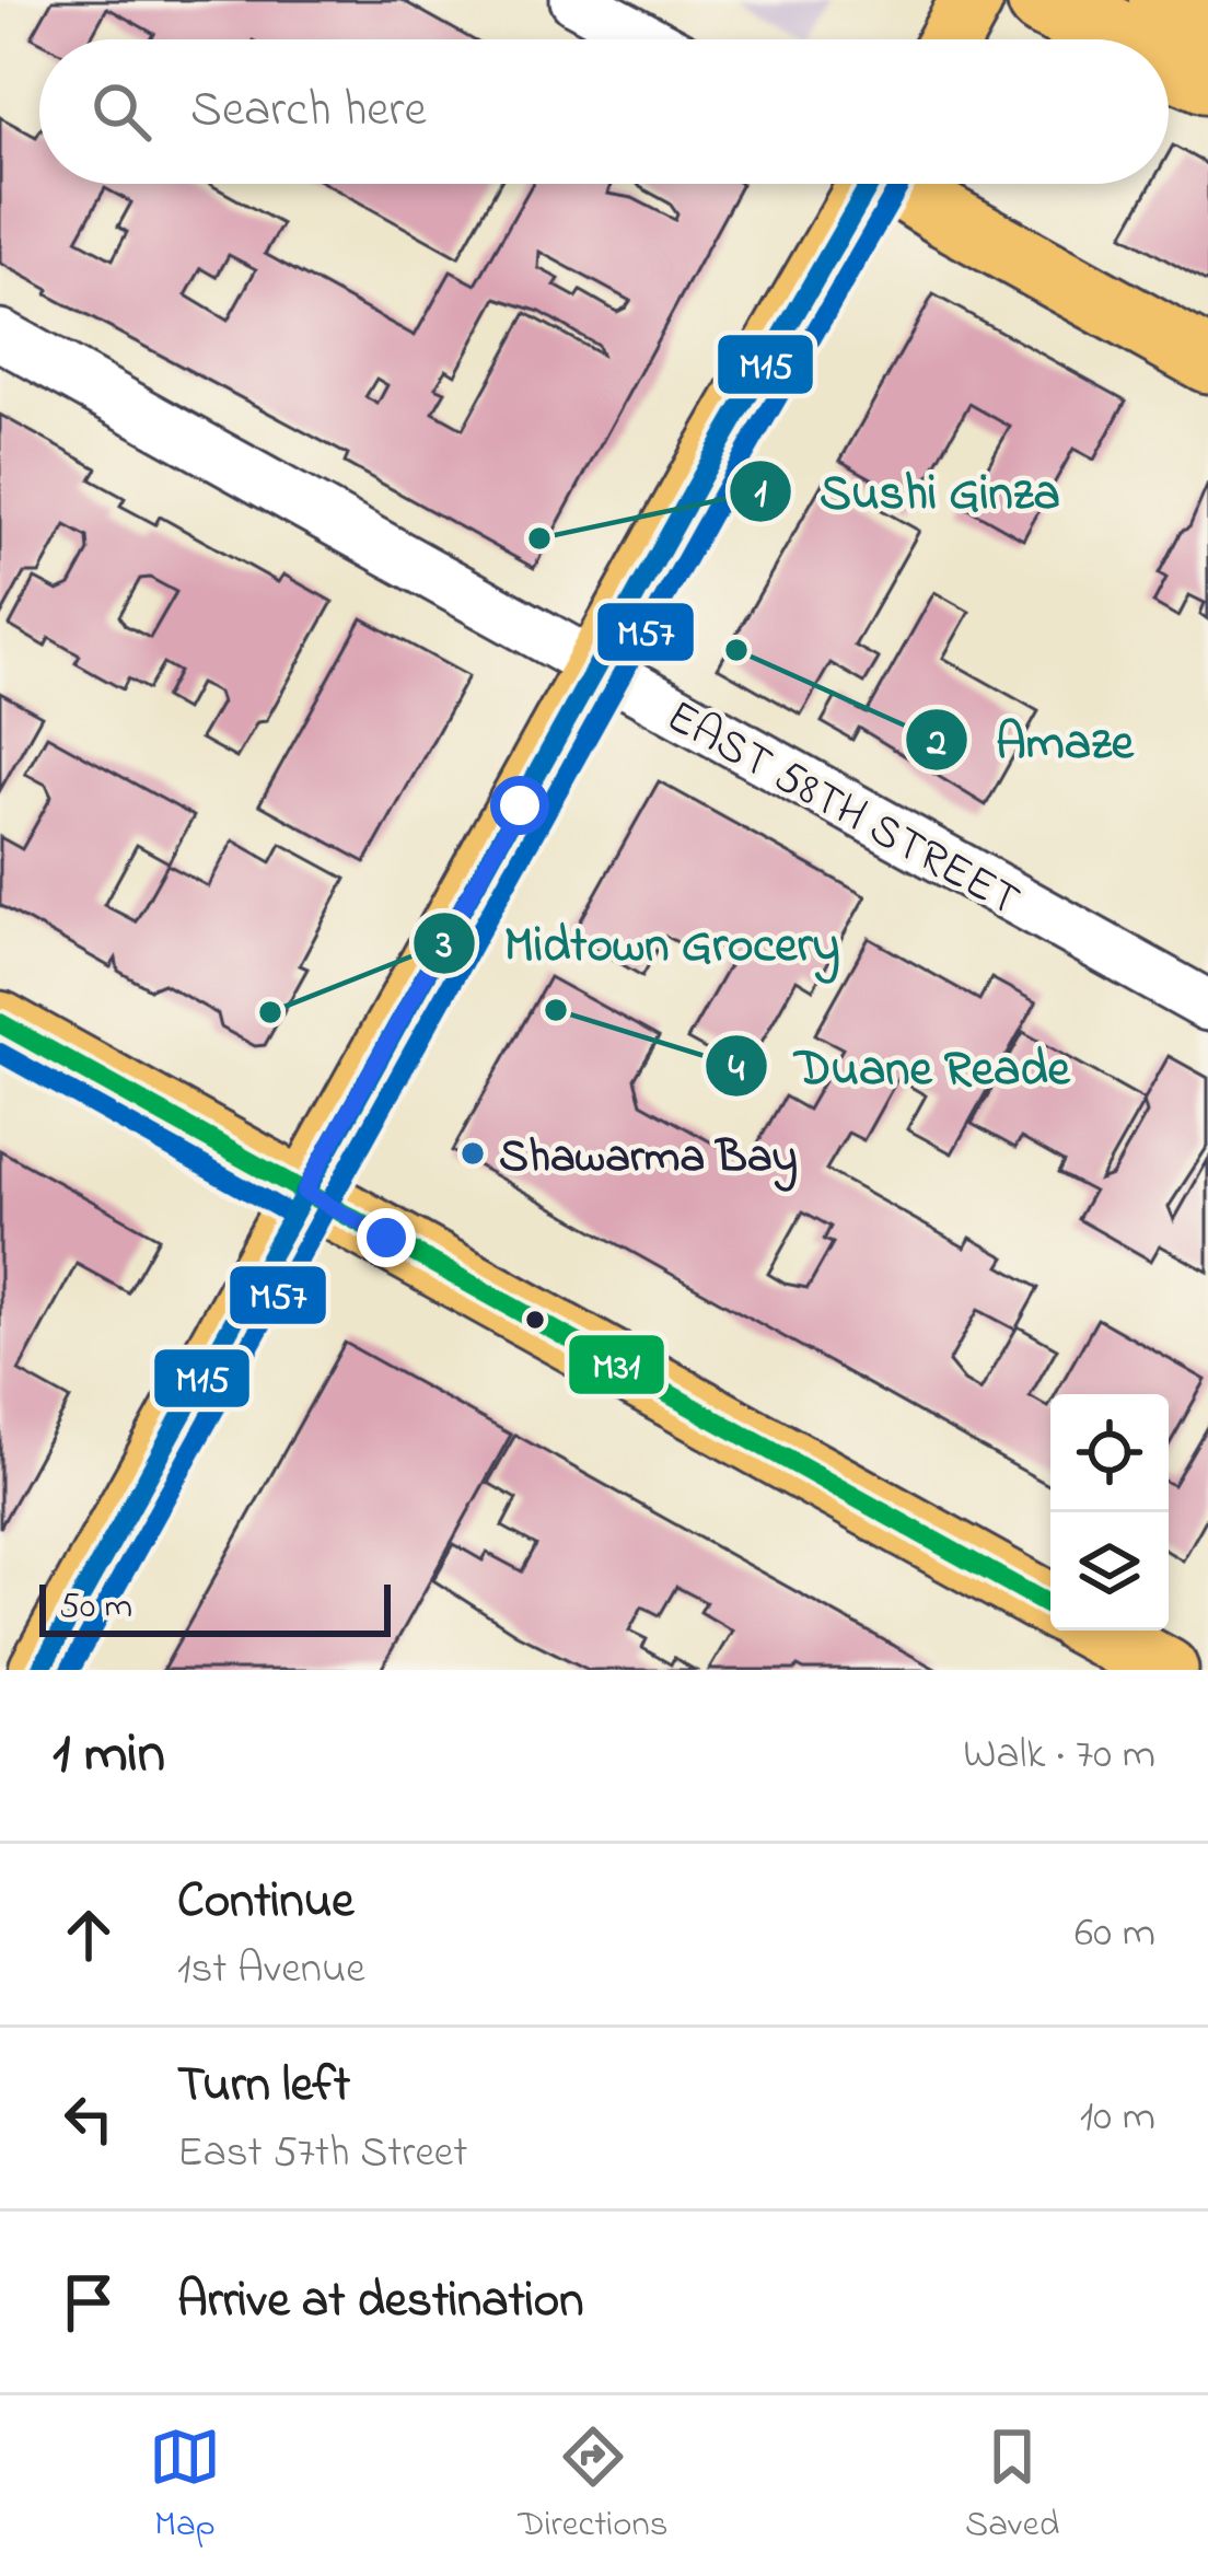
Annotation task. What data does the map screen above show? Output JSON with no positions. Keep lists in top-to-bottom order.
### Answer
{
  "streets": {
    "street": ["EAST 58TH STREET"]
  },
  "places": [
    "Sushi Ginza",
    "Amaze",
    "Duane Reade",
    "Midtown Grocery",
    "Shawarma Bay"
  ],
  "lines": ["transit line M57", "transit line M15", "transit line M31"],
  "scale_bar": "50 m",
  "page": {
    "search": "Search here",
    "scale": "50 m",
    "heading": ["1 min", "Walk · 70 m"],
    "list": [
      ["Continue", "1st Avenue", "60 m"],
      ["Turn left", "East 57th Street", "10 m"],
      "Arrive at destination"
    ],
    "nav": ["Map", "Directions", "Saved"]
  }
}
